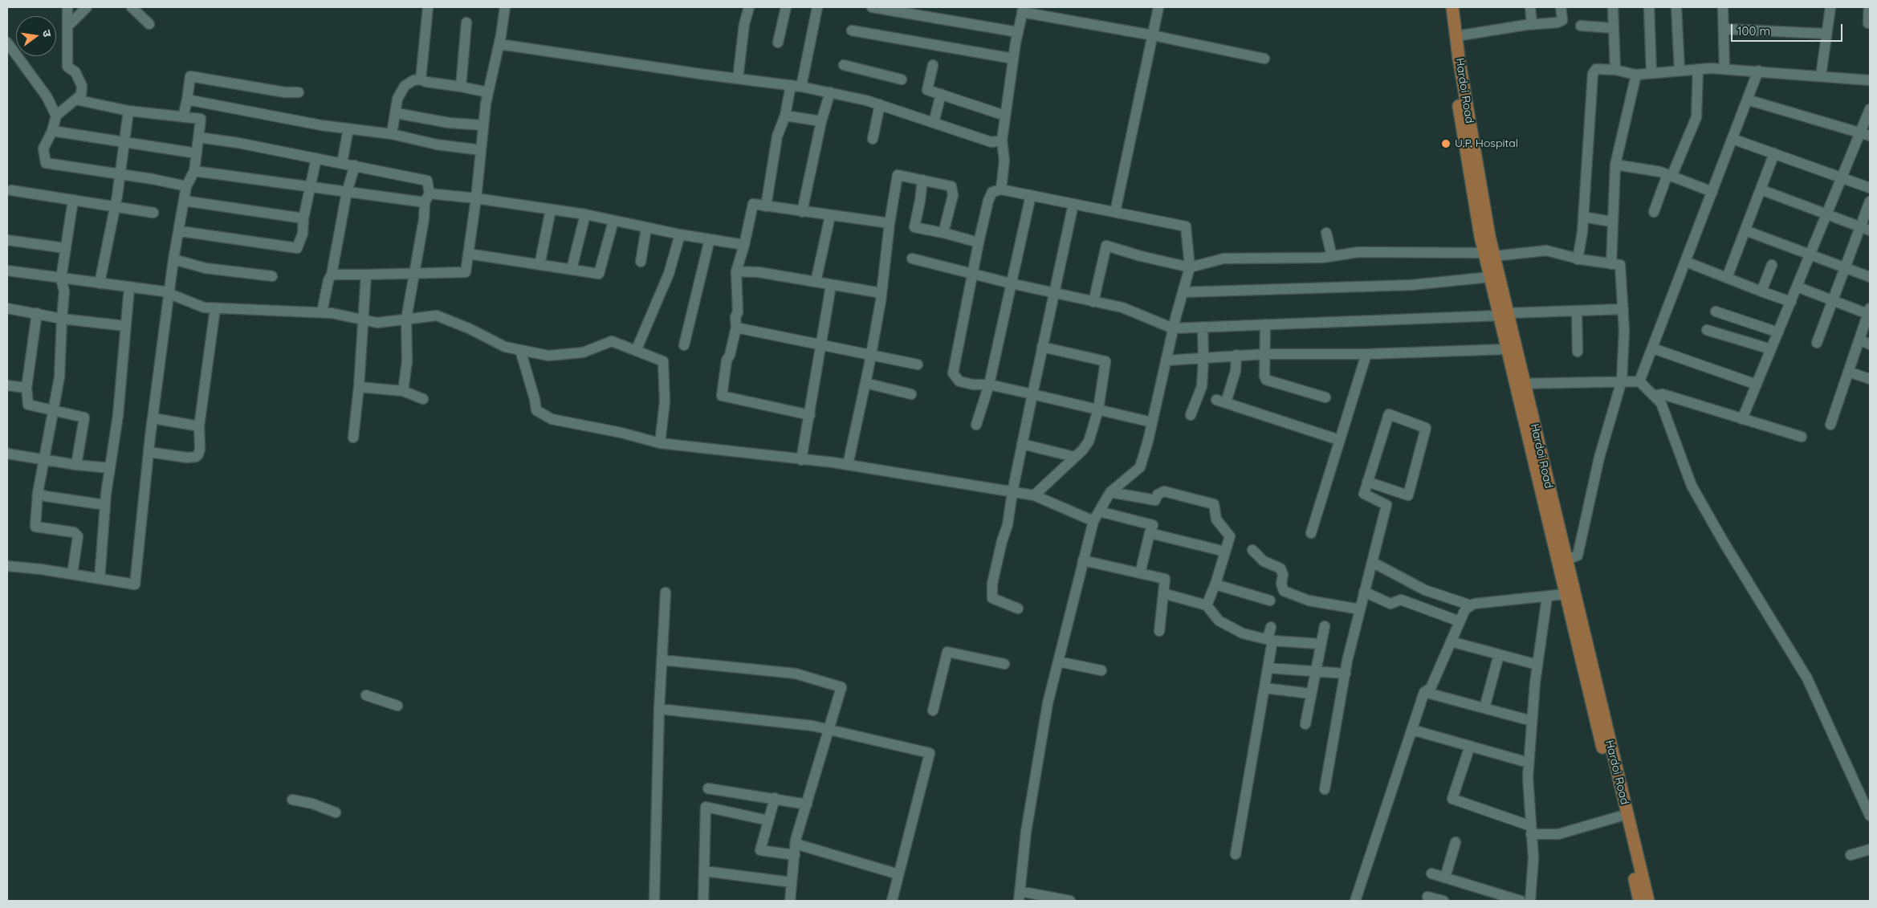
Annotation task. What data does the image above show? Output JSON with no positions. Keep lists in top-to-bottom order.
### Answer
{
  "streets": {
    "main road": ["Hardoi Road"]
  },
  "places": ["U.P. Hospital"],
  "scale_bar": "100 m",
  "north": "right"
}
